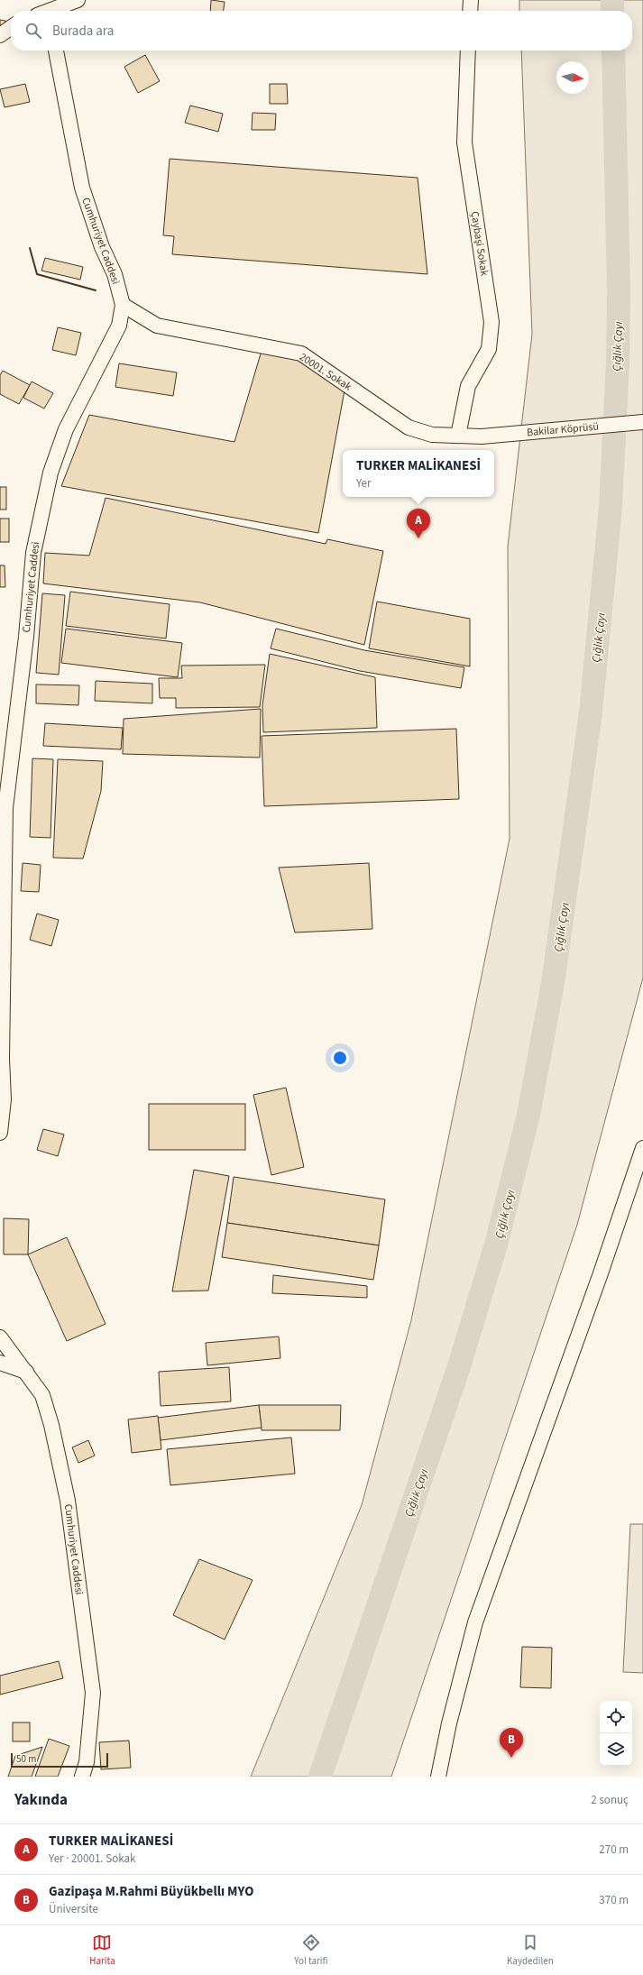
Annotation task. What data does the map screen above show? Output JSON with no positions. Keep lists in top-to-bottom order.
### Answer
{
  "streets": {
    "street": [
      "Cumhuriyet Caddesi",
      "Çaybaşi Sokak",
      "20001. Sokak",
      "Bakilar Köprüsü"
    ]
  },
  "crossings": [
    ["Cumhuriyet Caddesi", "20001. Sokak"],
    ["Çaybaşi Sokak", "20001. Sokak"],
    ["20001. Sokak", "Bakilar Köprüsü"]
  ],
  "water": ["Çığlık Çayı"],
  "scale_bar": "50 m",
  "north": "right",
  "page": {
    "search": "Burada ara",
    "popup": ["TURKER MALİKANESİ", "Yer"],
    "pins": ["A", "B"],
    "scale": "50 m",
    "heading": ["Yakında", "2 sonuç"],
    "list": [
      {
        "mark": "A",
        "name": "TURKER MALİKANESİ",
        "note": "Yer · 20001. Sokak",
        "value": "270 m"
      },
      {
        "mark": "B",
        "name": "Gazipaşa M.Rahmi Büyükbellı MYO",
        "note": "Üniversite",
        "value": "370 m"
      }
    ],
    "nav": ["Harita", "Yol tarifi", "Kaydedilen"]
  }
}
